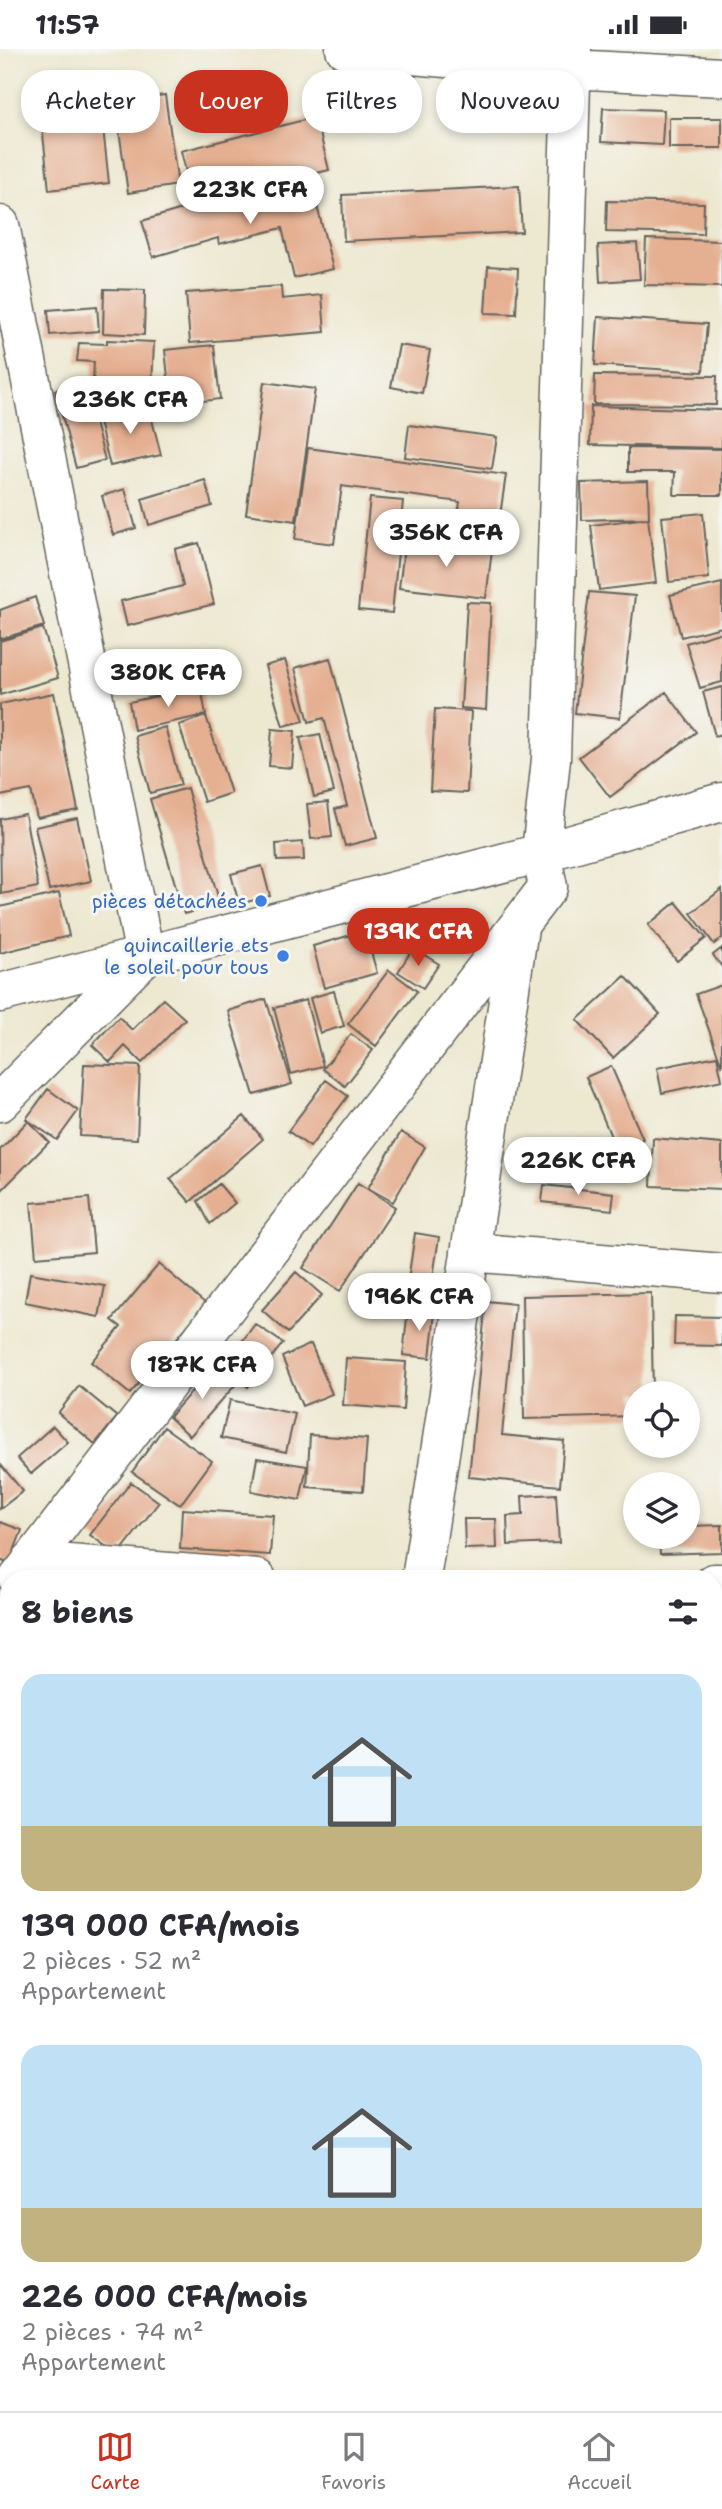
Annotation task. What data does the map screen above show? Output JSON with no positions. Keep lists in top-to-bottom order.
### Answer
{
  "places": ["pièces détachées", "quincaillerie ets le soleil pour tous"],
  "page": {
    "status": "11:57",
    "chip": [
      "Acheter",
      "Louer",
      "Filtres",
      "Nouveau"
    ],
    "price": [
      "223K CFA",
      "236K CFA",
      "356K CFA",
      "380K CFA",
      "139K CFA",
      "226K CFA",
      "196K CFA",
      "187K CFA"
    ],
    "heading": "8 biens",
    "list": [
      {
        "name": "139 000 CFA/mois",
        "note": "2 pièces · 52 m² · Appartement"
      },
      {
        "name": "226 000 CFA/mois",
        "note": "2 pièces · 74 m² · Appartement"
      }
    ],
    "tabs": ["Carte", "Favoris", "Accueil"]
  }
}
